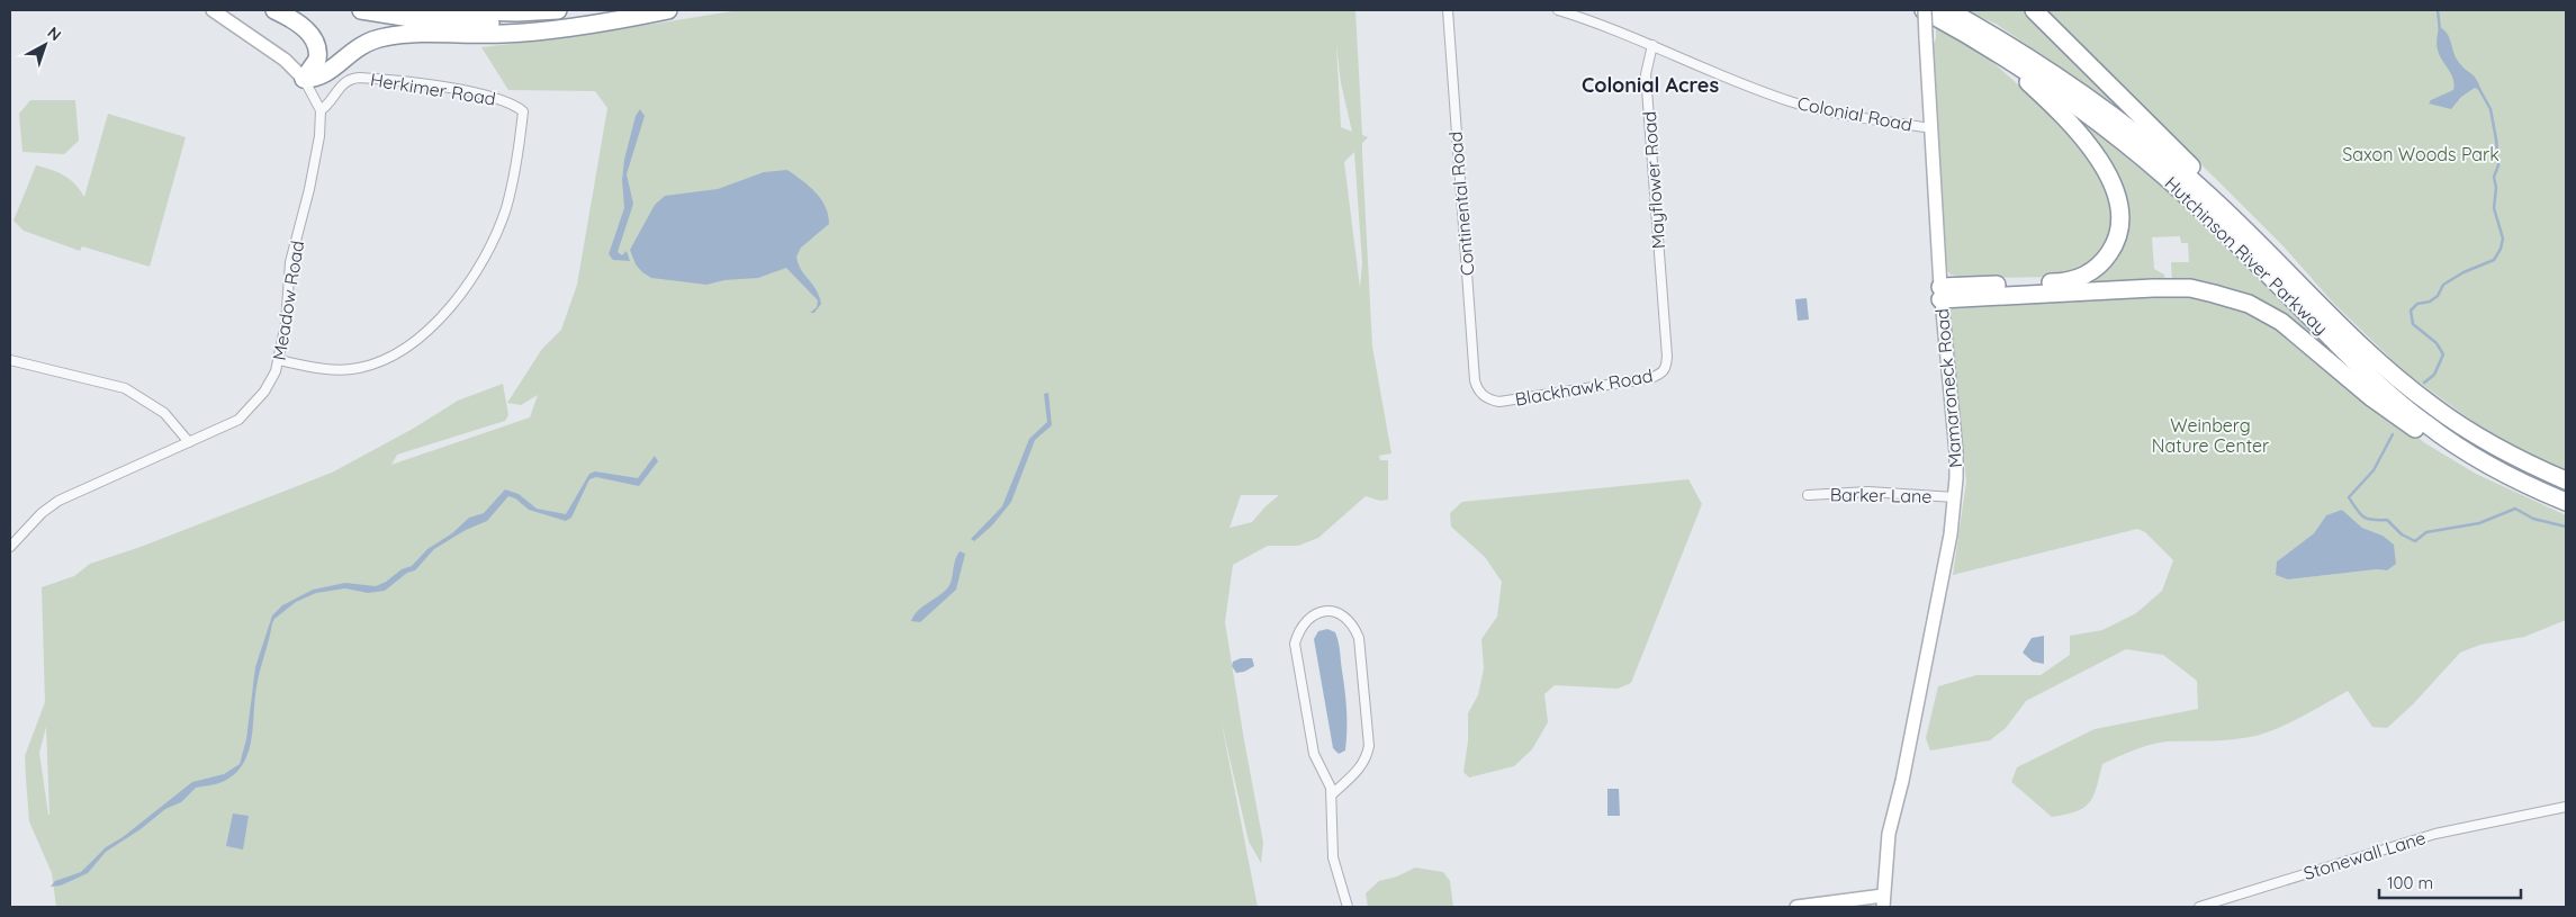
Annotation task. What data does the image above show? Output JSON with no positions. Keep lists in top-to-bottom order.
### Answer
{
  "streets": {
    "highway": ["Hutchinson River Parkway"],
    "street": [
      "Herkimer Road",
      "Colonial Road",
      "Mayflower Road",
      "Continental Road",
      "Meadow Road",
      "Blackhawk Road",
      "Mamaroneck Road",
      "Barker Lane",
      "Stonewall Lane"
    ]
  },
  "crossings": [
    ["Herkimer Road", "Meadow Road"],
    ["Colonial Road", "Mayflower Road"],
    ["Colonial Road", "Mamaroneck Road"],
    ["Mayflower Road", "Blackhawk Road"],
    ["Continental Road", "Blackhawk Road"],
    ["Hutchinson River Parkway", "Mamaroneck Road"],
    ["Mamaroneck Road", "Barker Lane"]
  ],
  "districts": ["Colonial Acres"],
  "parks": ["Saxon Woods Park", "Weinberg Nature Center"],
  "scale_bar": "100 m",
  "north": "top right"
}
